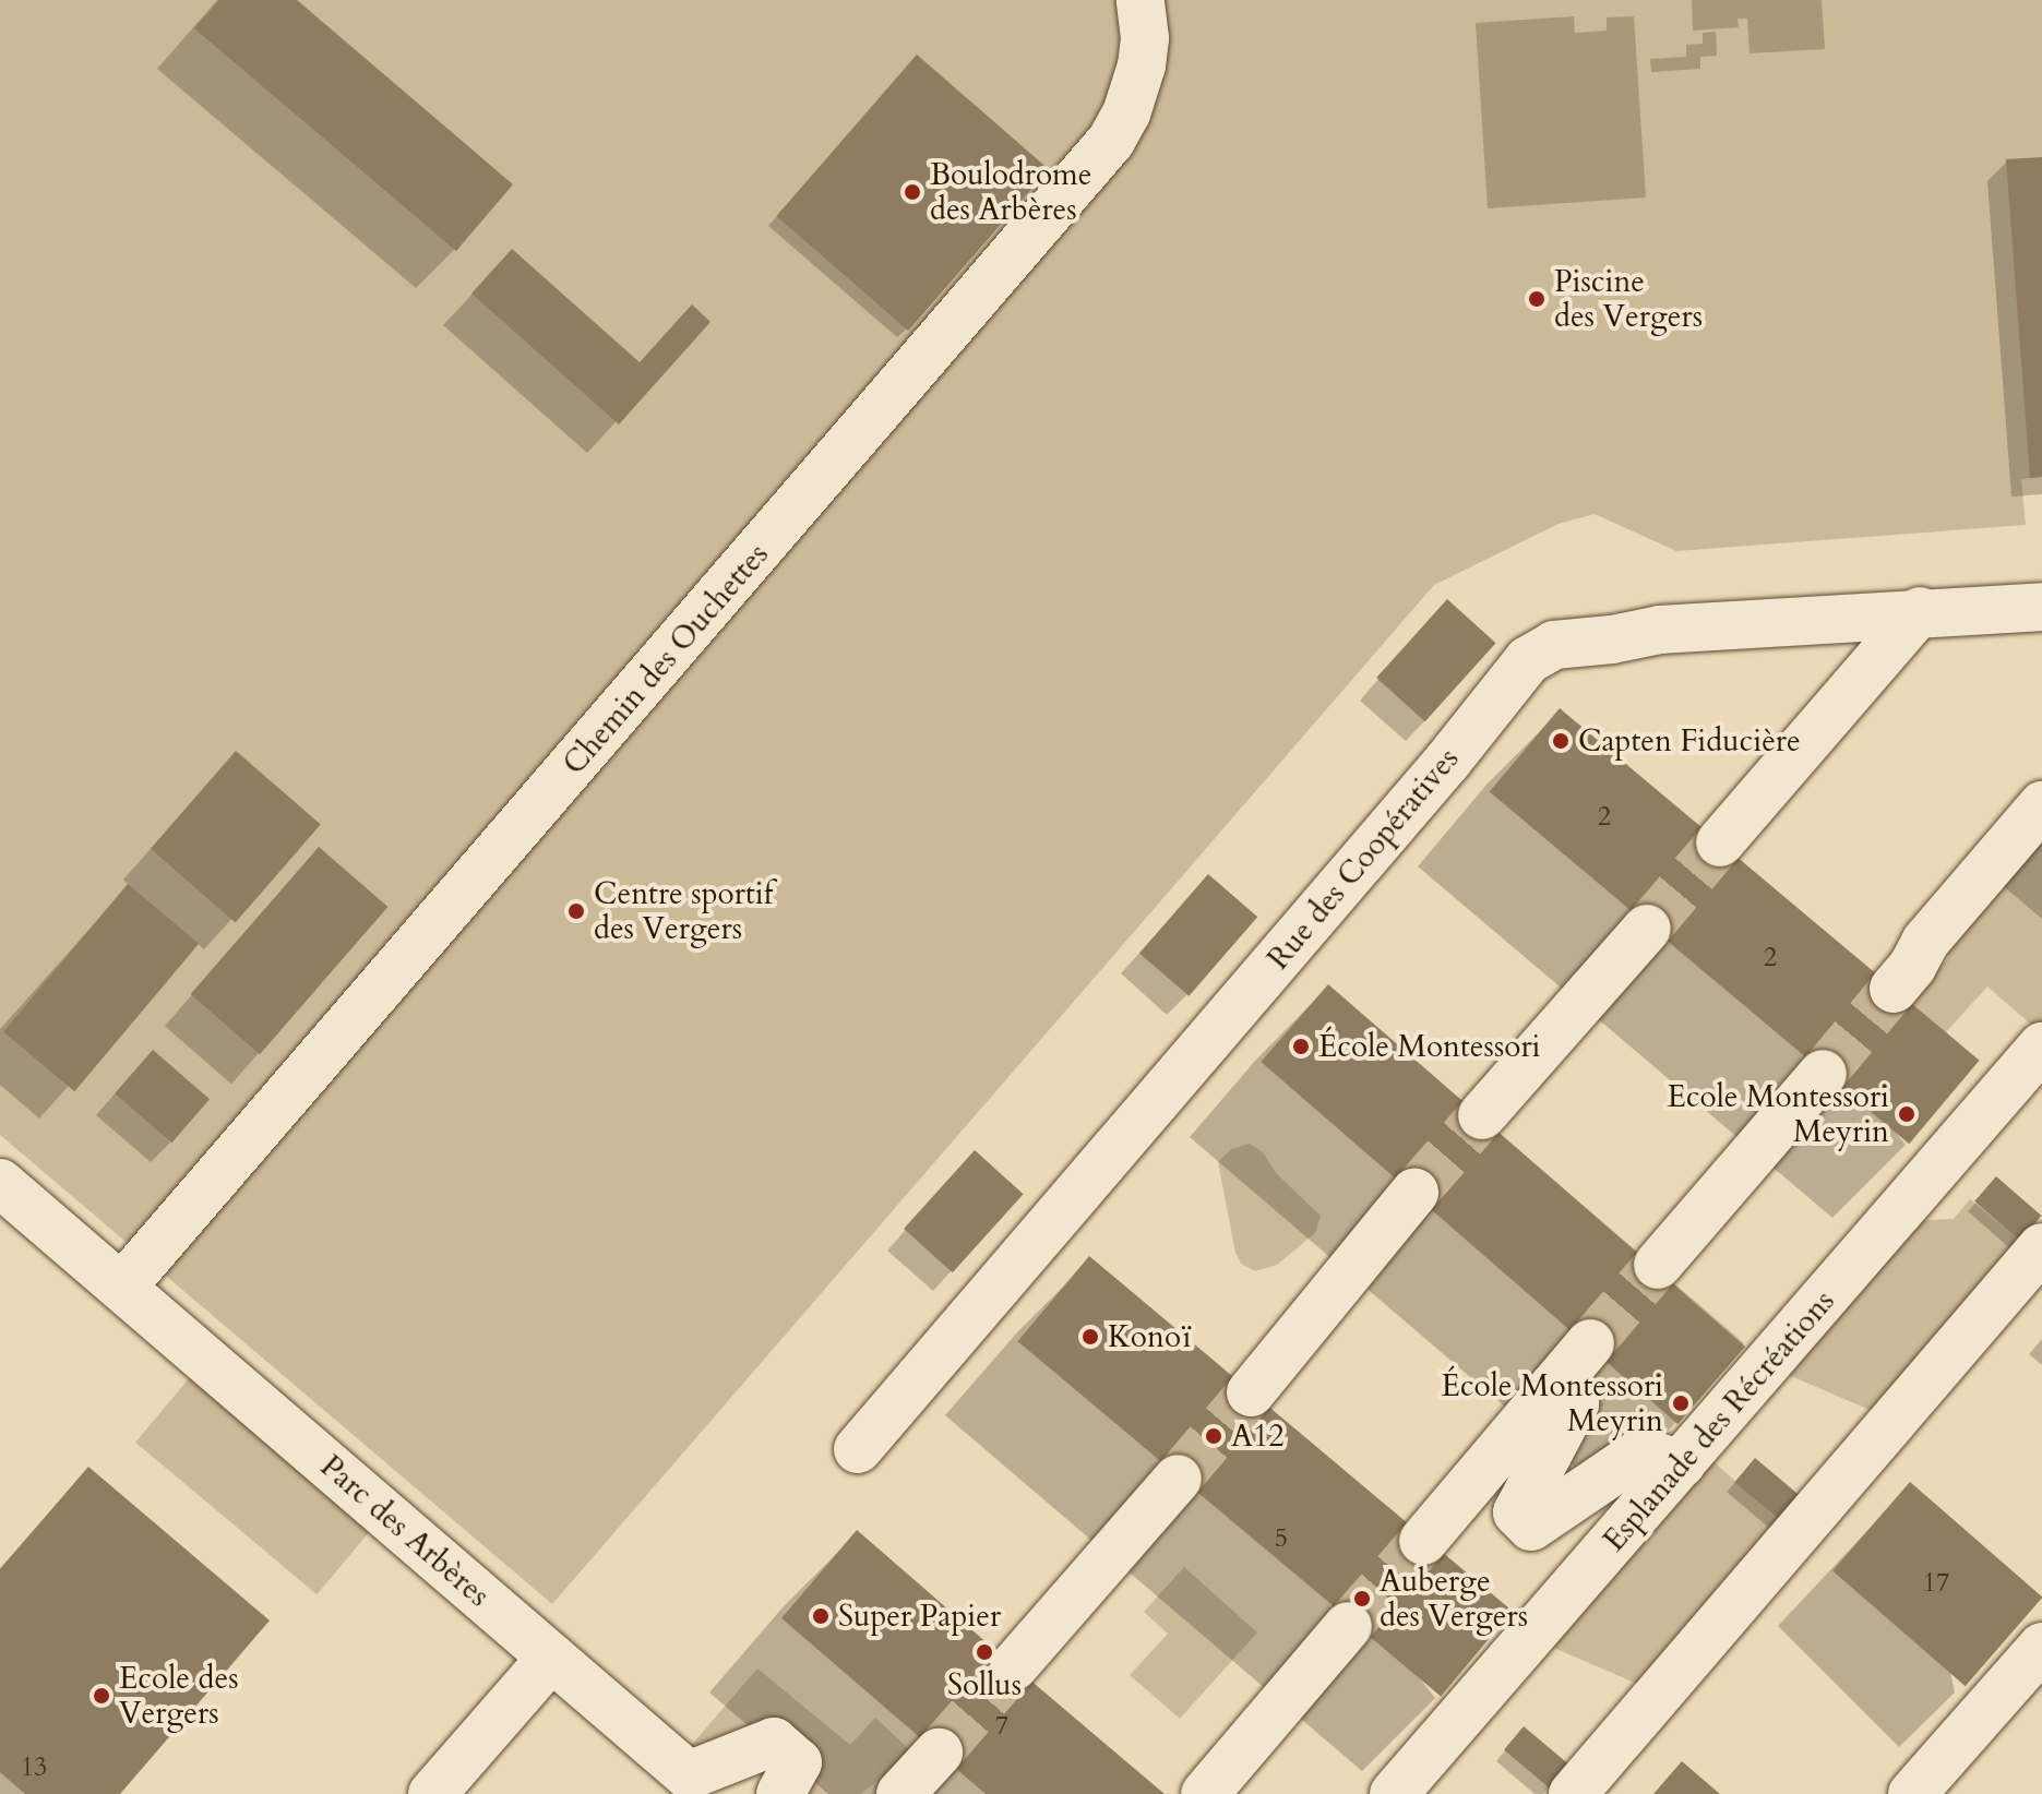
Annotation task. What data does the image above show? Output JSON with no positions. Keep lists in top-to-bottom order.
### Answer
{
  "streets": {
    "street": [
      "Chemin des Ouchettes",
      "Rue des Coopératives",
      "Esplanade des Récréations",
      "Parc des Arbères"
    ]
  },
  "crossings": [
    ["Chemin des Ouchettes", "Parc des Arbères"]
  ],
  "places": [
    "Boulodrome des Arbères",
    "Piscine des Vergers",
    "Capten Fiducière",
    "Centre sportif des Vergers",
    "École Montessori",
    "Ecole Montessori Meyrin",
    "Konoï",
    "École Montessori Meyrin",
    "A12",
    "Auberge des Vergers",
    "Super Papier",
    "Sollus",
    "Ecole des Vergers"
  ],
  "house_numbers": [
    "2",
    "2",
    "5",
    "17",
    "7",
    "13"
  ]
}
